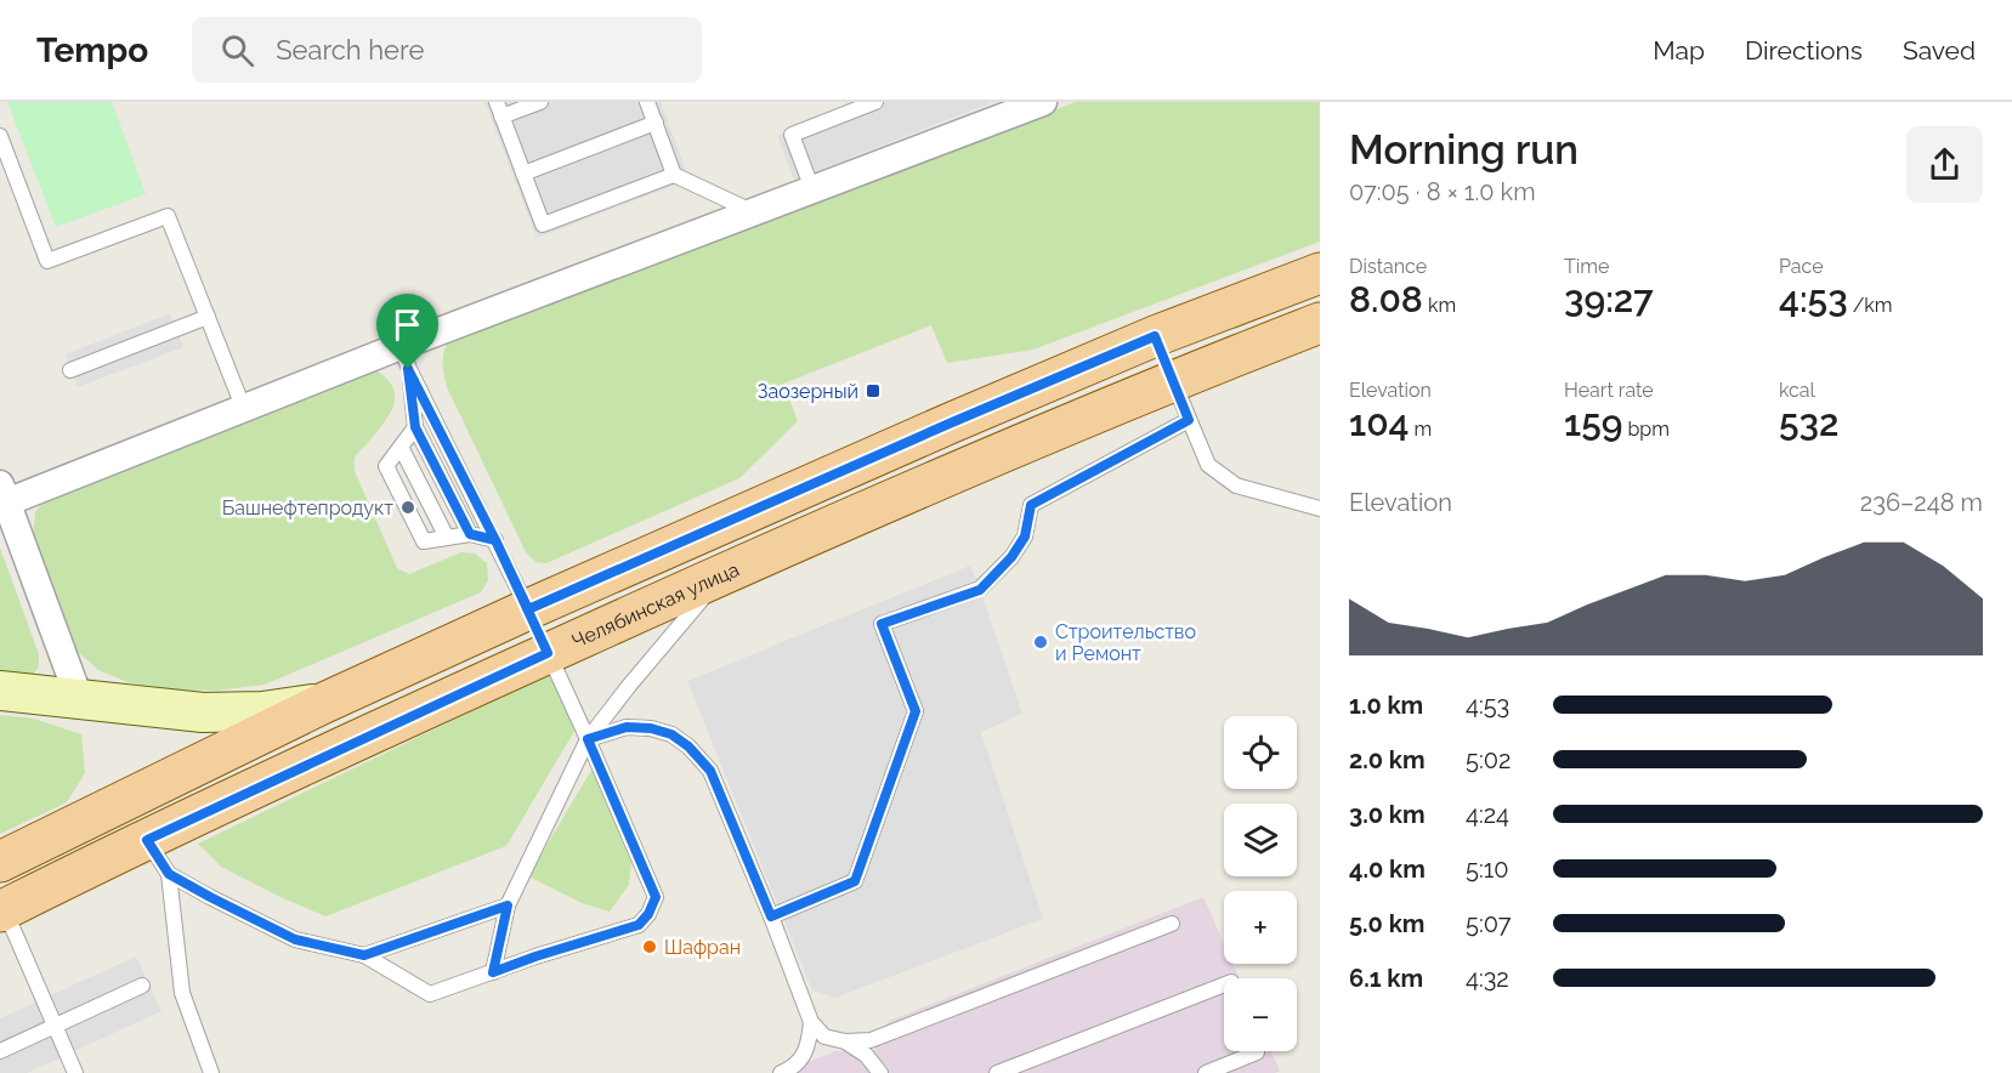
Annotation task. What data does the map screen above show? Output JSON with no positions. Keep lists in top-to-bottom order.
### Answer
{
  "streets": {
    "main road": ["Челябинская улица"]
  },
  "places": {
    "transit": ["Заозерный"],
    "other": ["Башнефтепродукт", "Строительство и Ремонт", "Шафран"]
  },
  "page": {
    "header": "Tempo",
    "search": "Search here",
    "nav": ["Map", "Directions", "Saved"],
    "heading": ["Morning run", "07:05 · 8 × 1.0 km"],
    "stats": [
      ["Distance", "8.08 km"],
      ["Time", "39:27"],
      ["Pace", "4:53 /km"],
      ["Elevation", "104 m"],
      ["Heart rate", "159 bpm"],
      ["kcal", "532"]
    ],
    "chart": ["Elevation", "236–248 m"],
    "list": [
      {
        "name": "1.0 km",
        "note": "4:53"
      },
      {
        "name": "2.0 km",
        "note": "5:02"
      },
      {
        "name": "3.0 km",
        "note": "4:24"
      },
      {
        "name": "4.0 km",
        "note": "5:10"
      },
      {
        "name": "5.0 km",
        "note": "5:07"
      },
      {
        "name": "6.1 km",
        "note": "4:32"
      }
    ],
    "map_buttons": ["+", "−"]
  }
}
